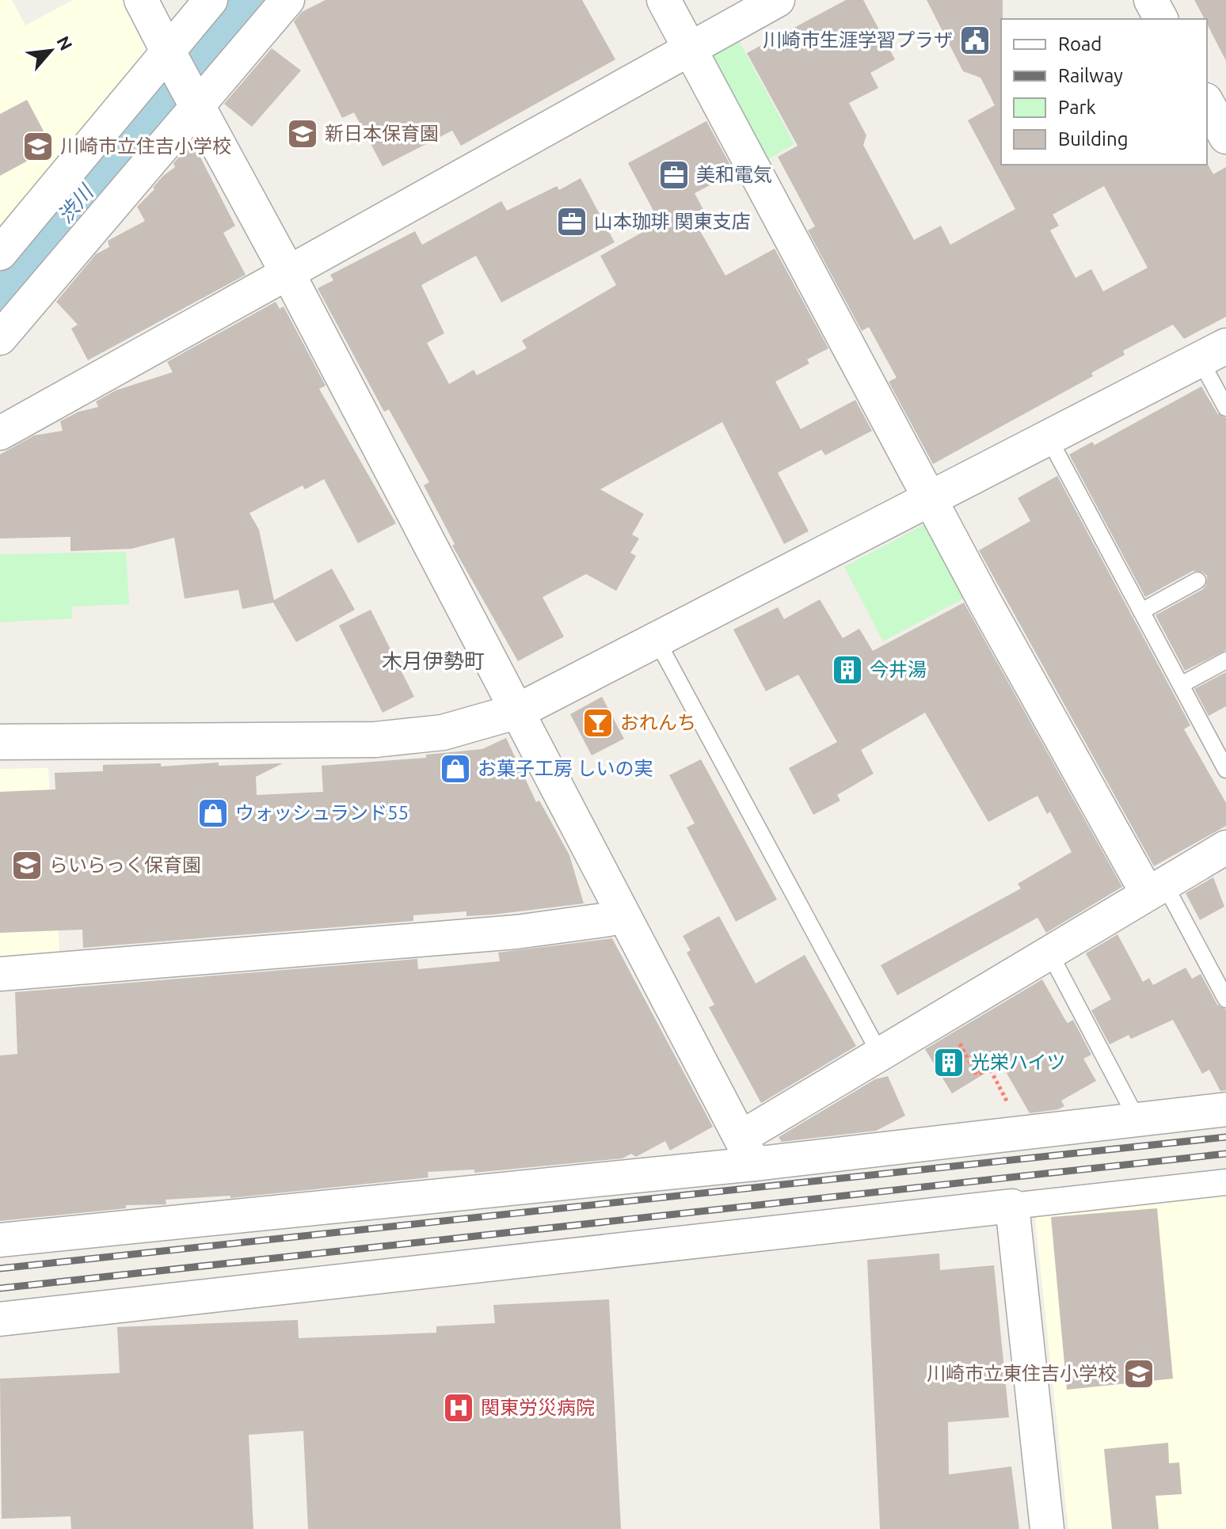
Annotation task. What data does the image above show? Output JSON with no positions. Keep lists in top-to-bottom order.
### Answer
{
  "districts": ["木月伊勢町"],
  "water": ["渋川"],
  "places": {
    "public building": ["川崎市生涯学習プラザ"],
    "school or university": [
      "新日本保育園",
      "川崎市立住吉小学校",
      "らいらっく保育園",
      "川崎市立東住吉小学校"
    ],
    "office": ["美和電気", "山本珈琲 関東支店"],
    "building": ["今井湯", "光栄ハイツ"],
    "bar": ["おれんち"],
    "shop": ["お菓子工房 しいの実", "ウォッシュランド55"],
    "hospital": ["関東労災病院"]
  },
  "legend": [
    "Road",
    "Railway",
    "Park",
    "Building"
  ],
  "north": "top right"
}
